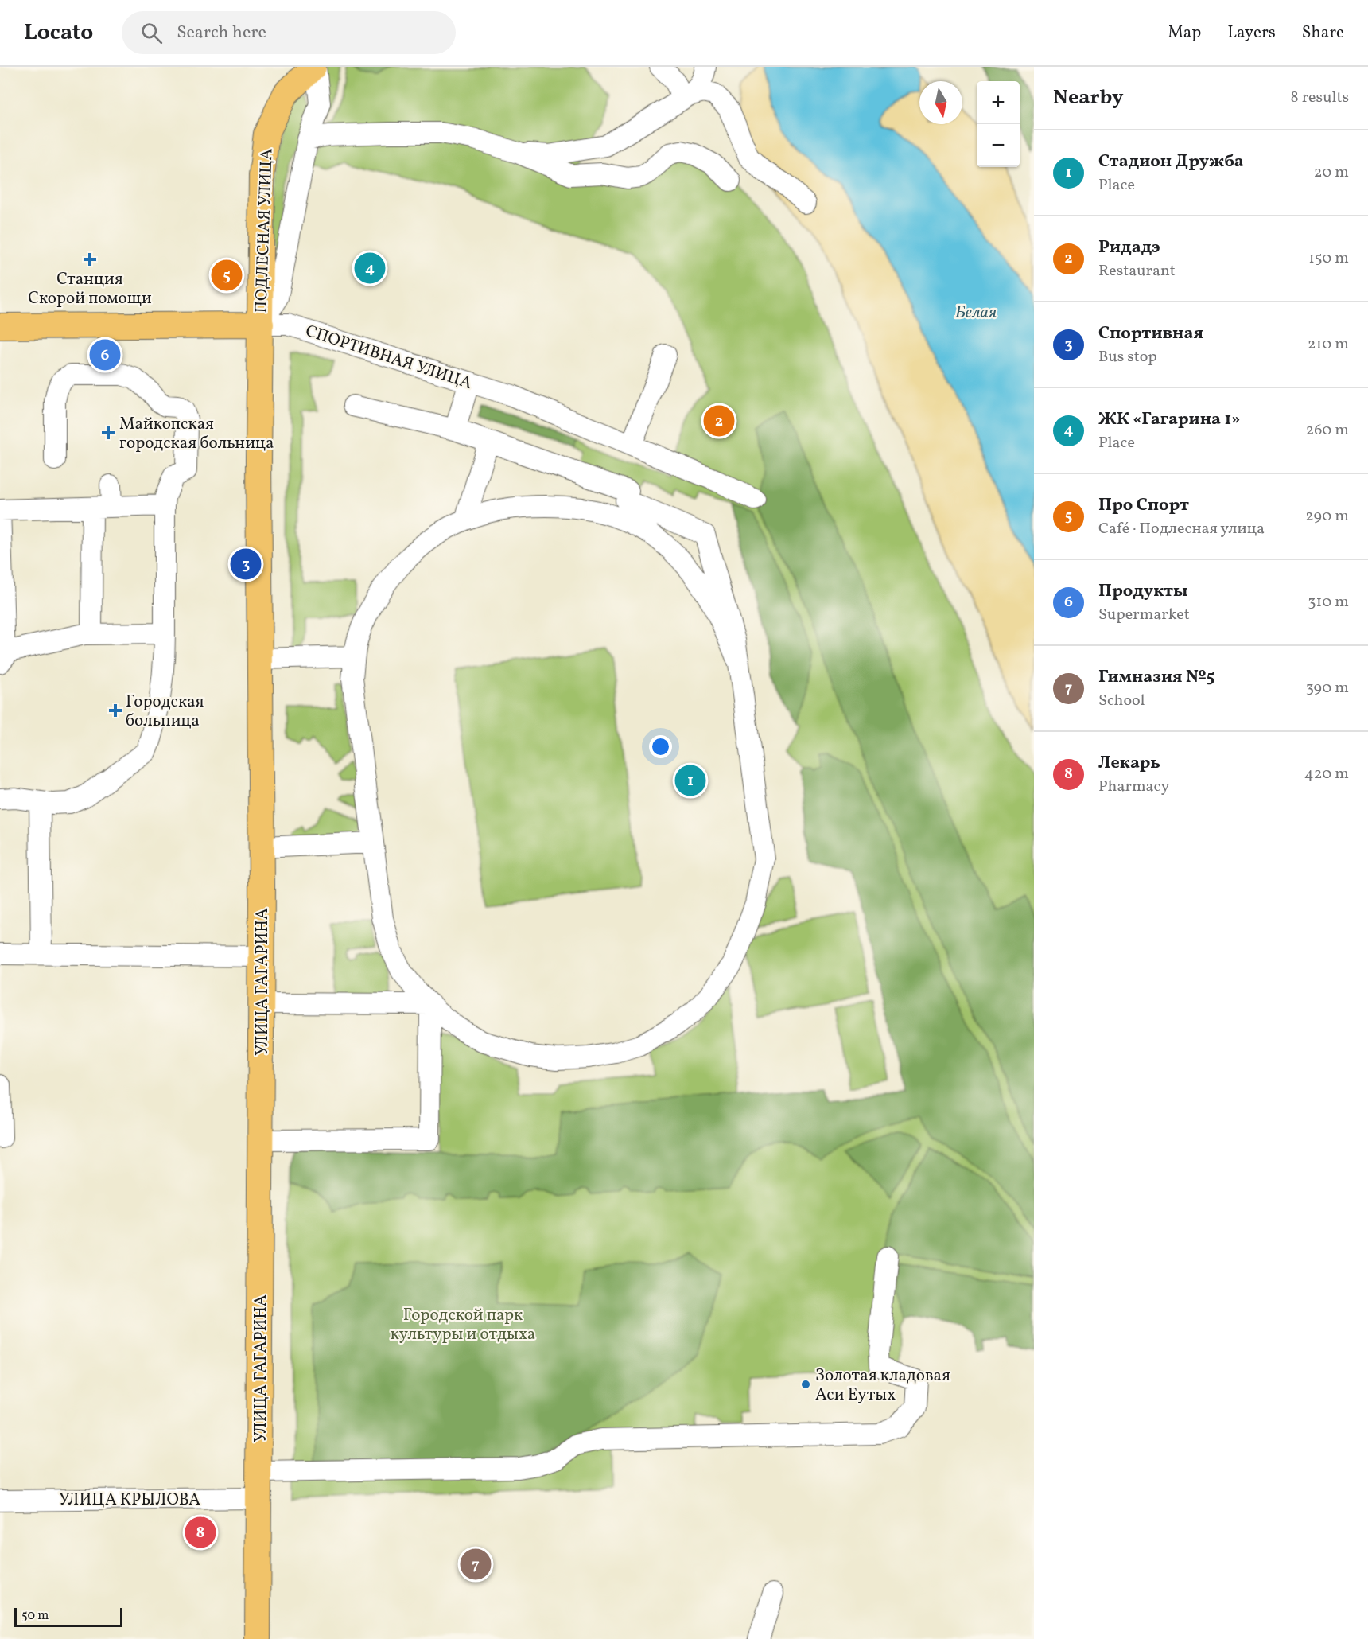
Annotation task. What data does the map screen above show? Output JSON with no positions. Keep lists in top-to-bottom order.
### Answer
{
  "streets": {
    "main road": ["ПОДЛЕСНАЯ УЛИЦА", "СПОРТИВНАЯ УЛИЦА", "УЛИЦА ГАГАРИНА"],
    "street": ["УЛИЦА КРЫЛОВА"]
  },
  "crossings": [
    ["ПОДЛЕСНАЯ УЛИЦА", "СПОРТИВНАЯ УЛИЦА"],
    ["ПОДЛЕСНАЯ УЛИЦА", "УЛИЦА ГАГАРИНА"],
    ["СПОРТИВНАЯ УЛИЦА", "УЛИЦА ГАГАРИНА"],
    ["УЛИЦА ГАГАРИНА", "УЛИЦА КРЫЛОВА"]
  ],
  "water": ["Белая"],
  "parks": ["Городской парк культуры и отдыха"],
  "places": {
    "health": ["Станция Скорой помощи", "Майкопская городская больница", "Городская больница"],
    "other": ["Золотая кладовая Аси Еутых"]
  },
  "scale_bar": "50 m",
  "north": "bottom",
  "page": {
    "header": "Locato",
    "search": "Search here",
    "nav": ["Map", "Layers", "Share"],
    "heading": ["Nearby", "8 results"],
    "map_buttons": ["+", "−"],
    "list": [
      {
        "mark": "1",
        "name": "Стадион Дружба",
        "note": "Place",
        "value": "20 m"
      },
      {
        "mark": "2",
        "name": "Ридадэ",
        "note": "Restaurant",
        "value": "150 m"
      },
      {
        "mark": "3",
        "name": "Спортивная",
        "note": "Bus stop",
        "value": "210 m"
      },
      {
        "mark": "4",
        "name": "ЖК «Гагарина 1»",
        "note": "Place",
        "value": "260 m"
      },
      {
        "mark": "5",
        "name": "Про Спорт",
        "note": "Café · Подлесная улица",
        "value": "290 m"
      },
      {
        "mark": "6",
        "name": "Продукты",
        "note": "Supermarket",
        "value": "310 m"
      },
      {
        "mark": "7",
        "name": "Гимназия №5",
        "note": "School",
        "value": "390 m"
      },
      {
        "mark": "8",
        "name": "Лекарь",
        "note": "Pharmacy",
        "value": "420 m"
      }
    ],
    "pins": [
      "4",
      "5",
      "6",
      "2",
      "3",
      "1",
      "8",
      "7"
    ],
    "scale": "50 m"
  }
}
